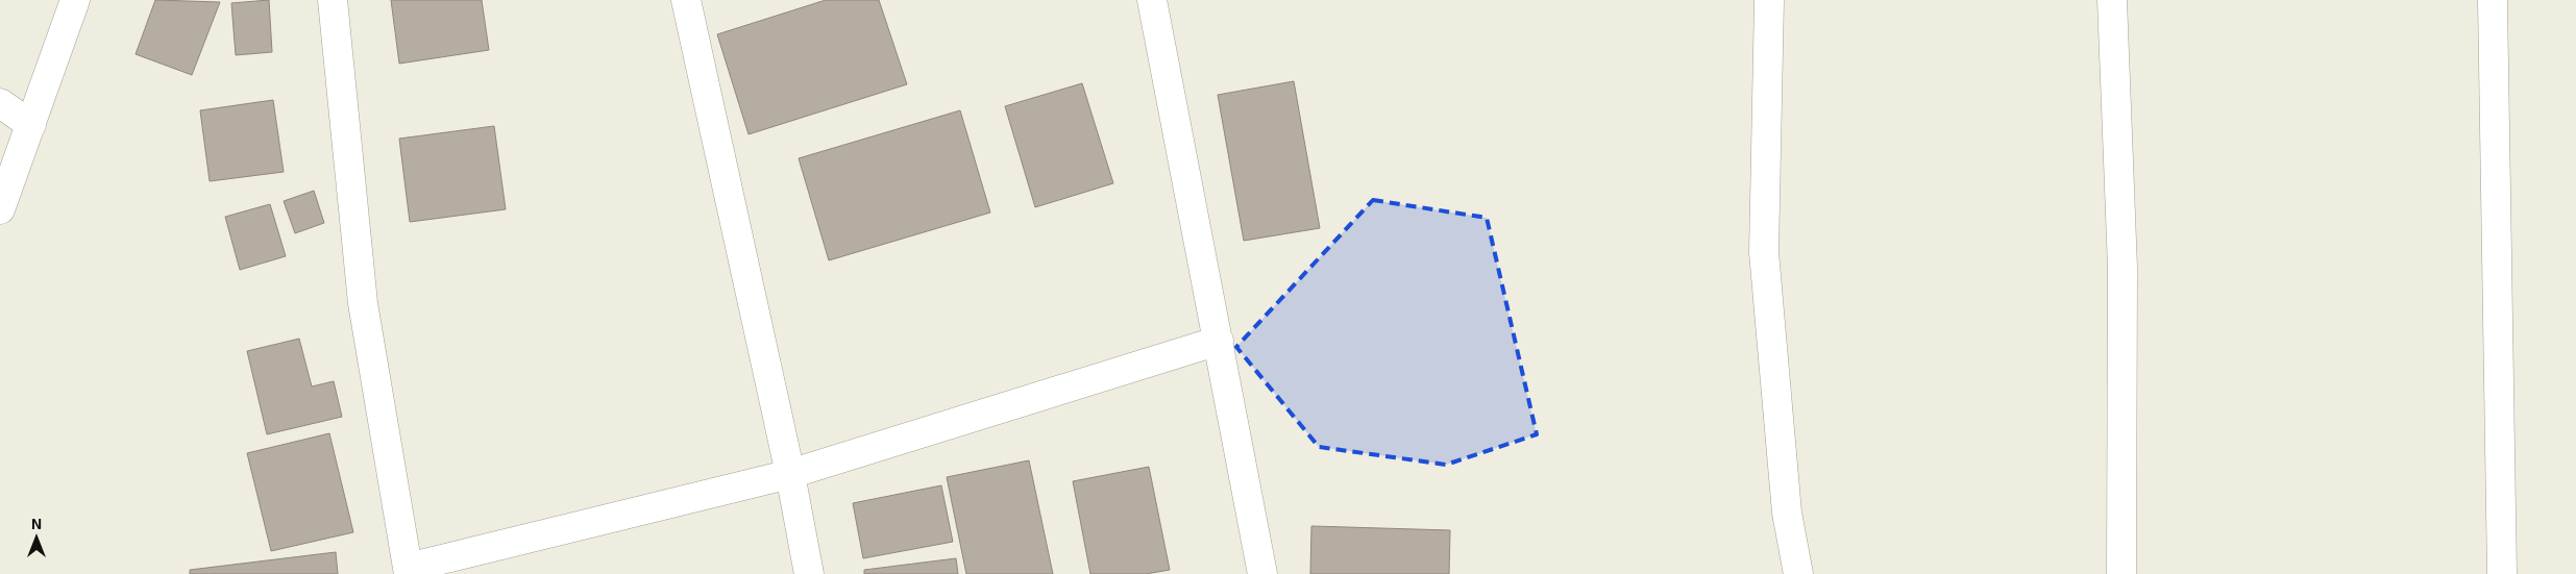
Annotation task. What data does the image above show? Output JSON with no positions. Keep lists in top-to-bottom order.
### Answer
{
  "north": "top"
}
